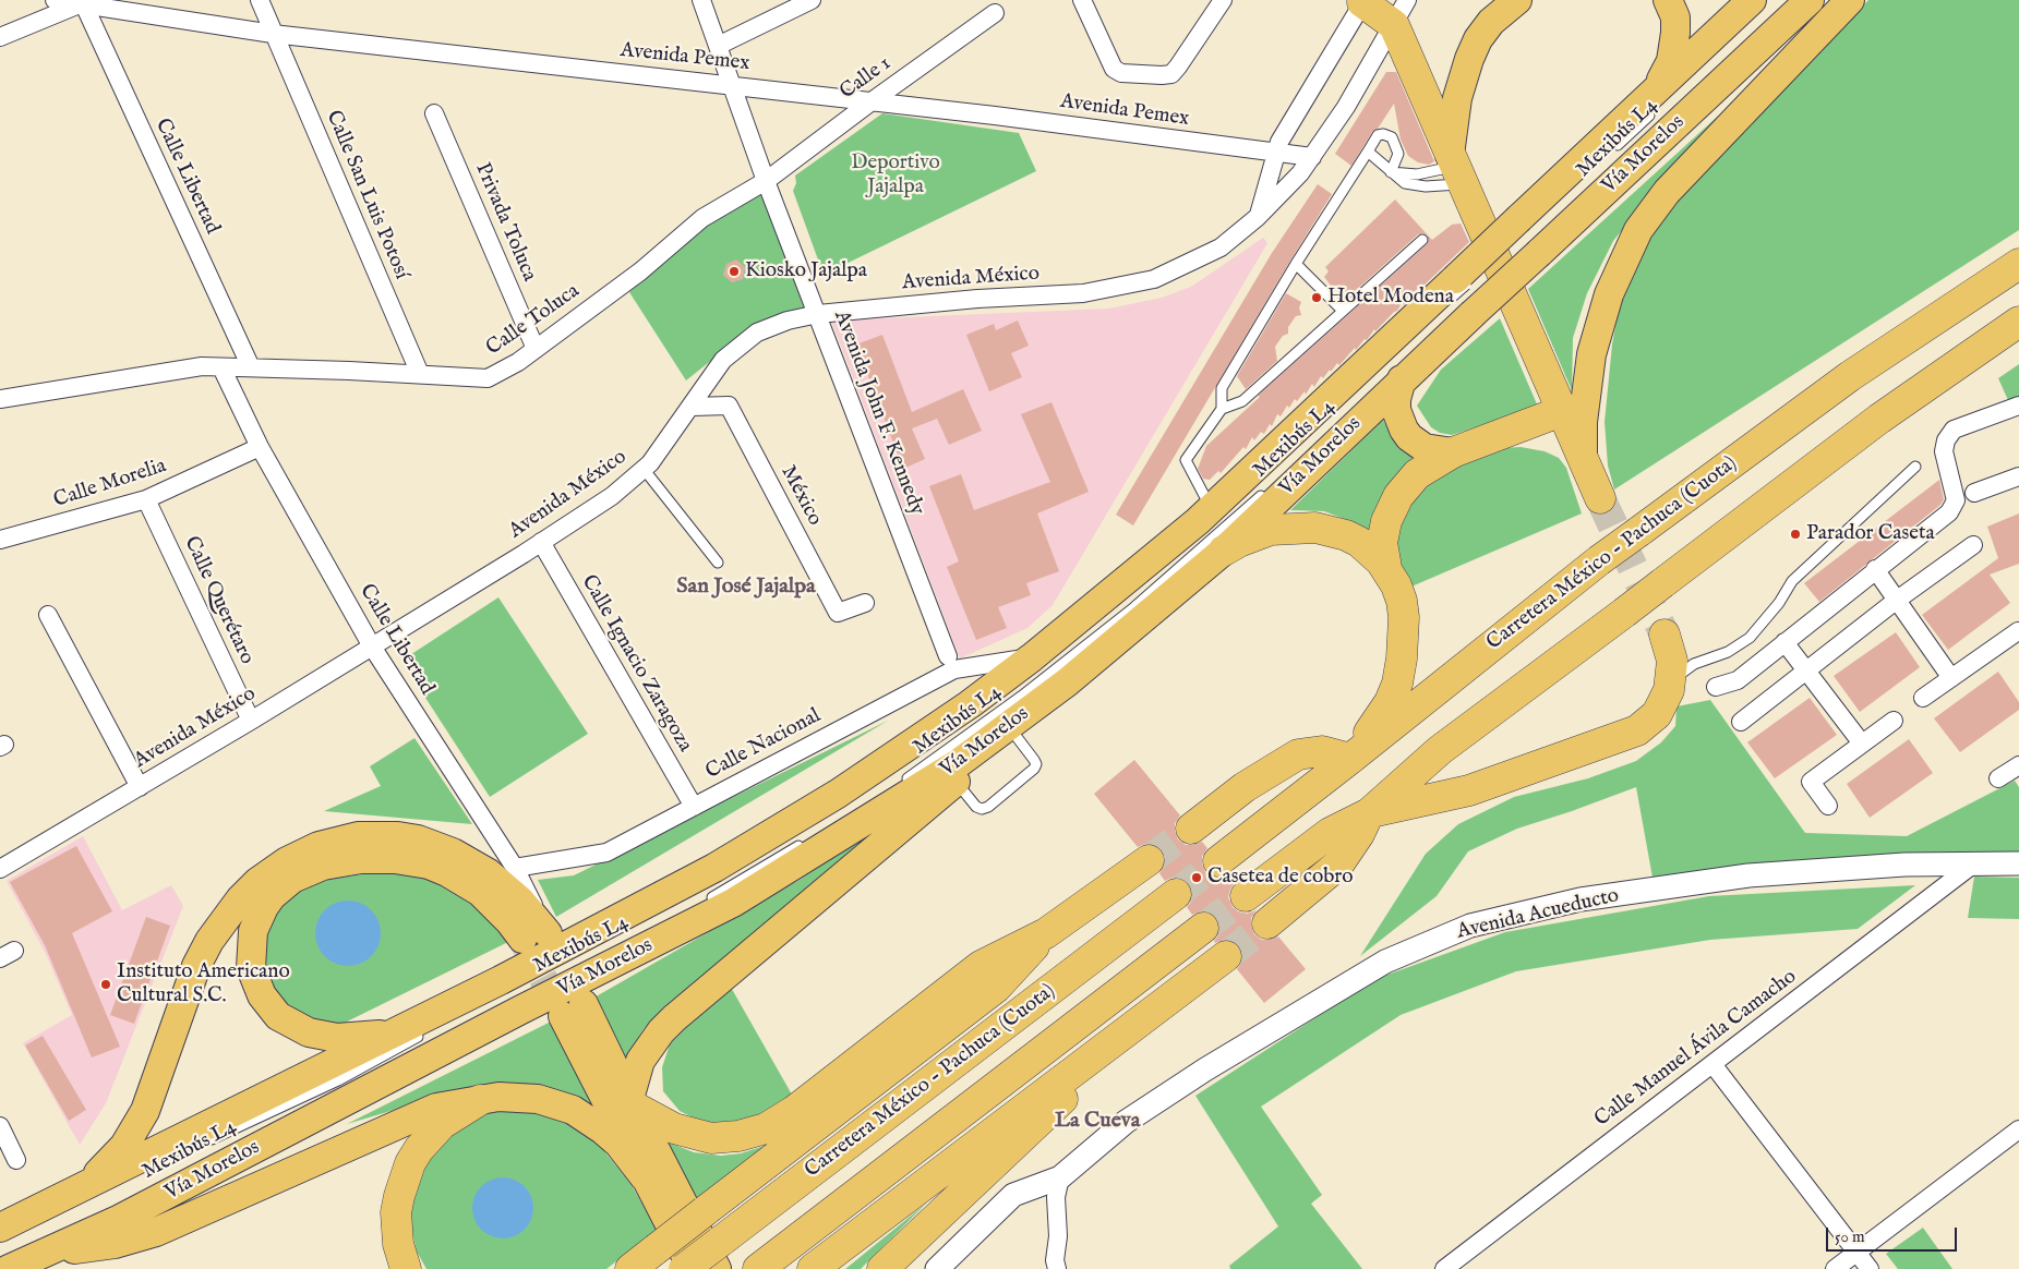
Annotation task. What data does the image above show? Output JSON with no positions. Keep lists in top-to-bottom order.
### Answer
{
  "streets": {
    "highway": ["Carretera México - Pachuca (Cuota)"],
    "main road": ["Vía Morelos"],
    "street": [
      "Avenida Pemex",
      "Calle 1",
      "Calle Libertad",
      "Calle San Luis Potosí",
      "Privada Toluca",
      "Avenida México",
      "Calle Toluca",
      "Avenida John F. Kennedy",
      "Calle Morelia",
      "México",
      "Calle Querétaro",
      "Calle Ignacio Zaragoza",
      "Calle Nacional",
      "Avenida Acueducto",
      "Calle Manuel Ávila Camacho"
    ],
    "lane": ["Mexibús L4"]
  },
  "crossings": [
    ["Avenida Pemex", "Calle 1"],
    ["Avenida Pemex", "Calle Libertad"],
    ["Avenida Pemex", "Calle San Luis Potosí"],
    ["Avenida Pemex", "Avenida México"],
    ["Avenida Pemex", "Avenida John F. Kennedy"],
    ["Calle 1", "Calle Toluca"],
    ["Calle 1", "Avenida John F. Kennedy"],
    ["Mexibús L4", "Vía Morelos"],
    ["Vía Morelos", "Calle Nacional"],
    ["Calle Libertad", "Avenida México"],
    ["Calle Libertad", "Calle Toluca"],
    ["Calle Libertad", "Calle Morelia"],
    ["Calle Libertad", "Calle Nacional"],
    ["Calle San Luis Potosí", "Calle Toluca"],
    ["Privada Toluca", "Calle Toluca"],
    ["Avenida México", "Avenida John F. Kennedy"],
    ["Avenida México", "México"],
    ["Avenida México", "Calle Querétaro"],
    ["Avenida México", "Calle Ignacio Zaragoza"],
    ["Calle Toluca", "Avenida John F. Kennedy"],
    ["Calle Morelia", "Calle Querétaro"],
    ["Calle Ignacio Zaragoza", "Calle Nacional"],
    ["Avenida Acueducto", "Calle Manuel Ávila Camacho"]
  ],
  "districts": ["San José Jajalpa", "La Cueva"],
  "parks": ["Deportivo Jajalpa"],
  "places": [
    "Kiosko Jajalpa",
    "Hotel Modena",
    "Parador Caseta",
    "Casetea de cobro",
    "Instituto Americano Cultural S.C."
  ],
  "scale_bar": "50 m"
}
